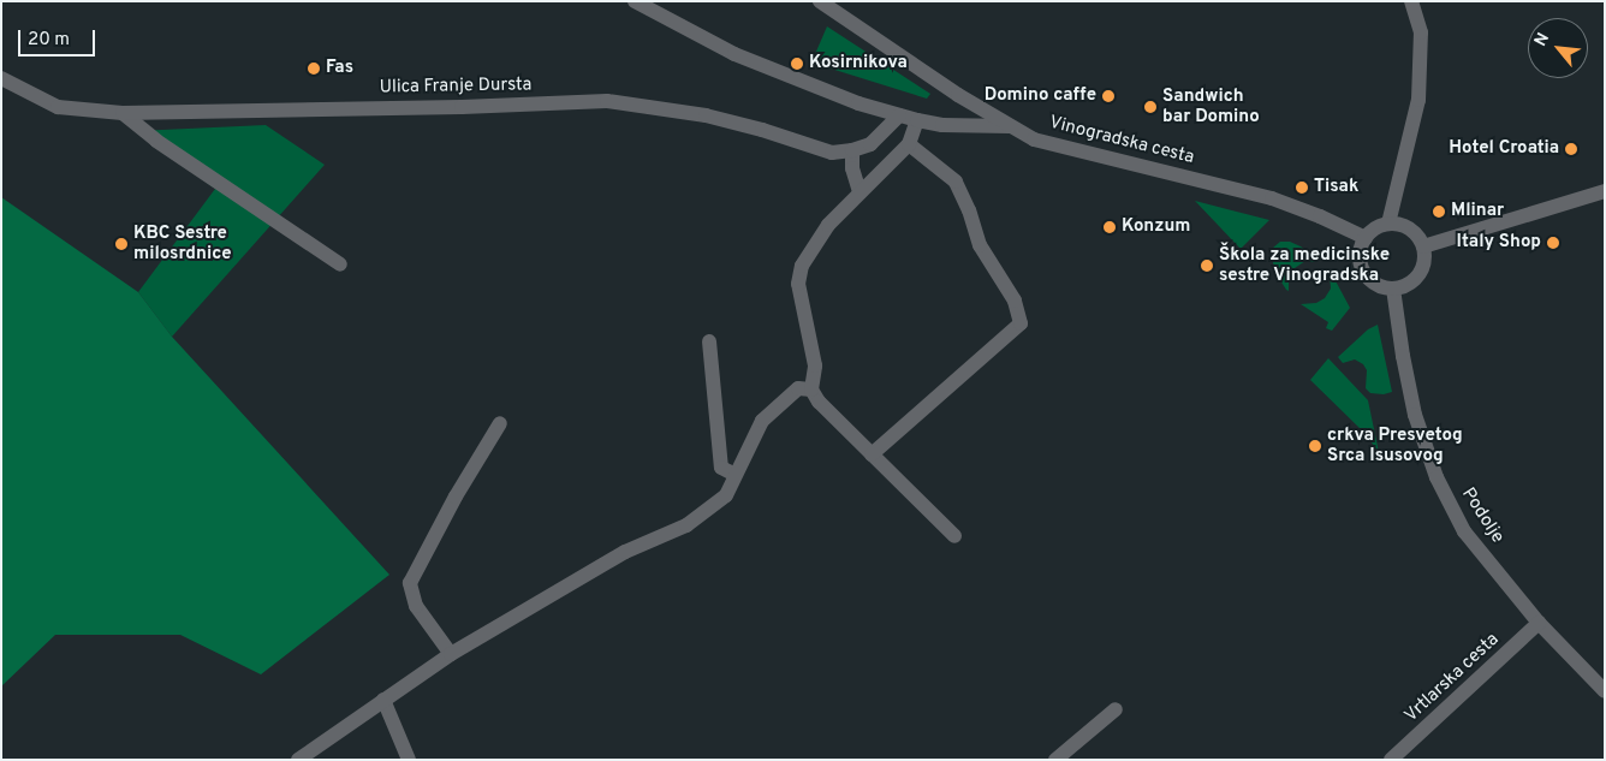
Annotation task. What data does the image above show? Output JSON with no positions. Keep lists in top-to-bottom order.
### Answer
{
  "streets": {
    "street": [
      "Ulica Franje Dursta",
      "Vinogradska cesta",
      "Podolje",
      "Vrtlarska cesta"
    ]
  },
  "crossings": [
    ["Ulica Franje Dursta", "Vinogradska cesta"],
    ["Vinogradska cesta", "Podolje"],
    ["Podolje", "Vrtlarska cesta"]
  ],
  "places": [
    "Kosirnikova",
    "Fas",
    "Domino caffe",
    "Sandwich bar Domino",
    "Hotel Croatia",
    "Tisak",
    "Mlinar",
    "Konzum",
    "Italy Shop",
    "KBC Sestre milosrdnice",
    "Škola za medicinske sestre Vinogradska",
    "crkva Presvetog Srca Isusovog"
  ],
  "scale_bar": "20 m",
  "north": "top left"
}
